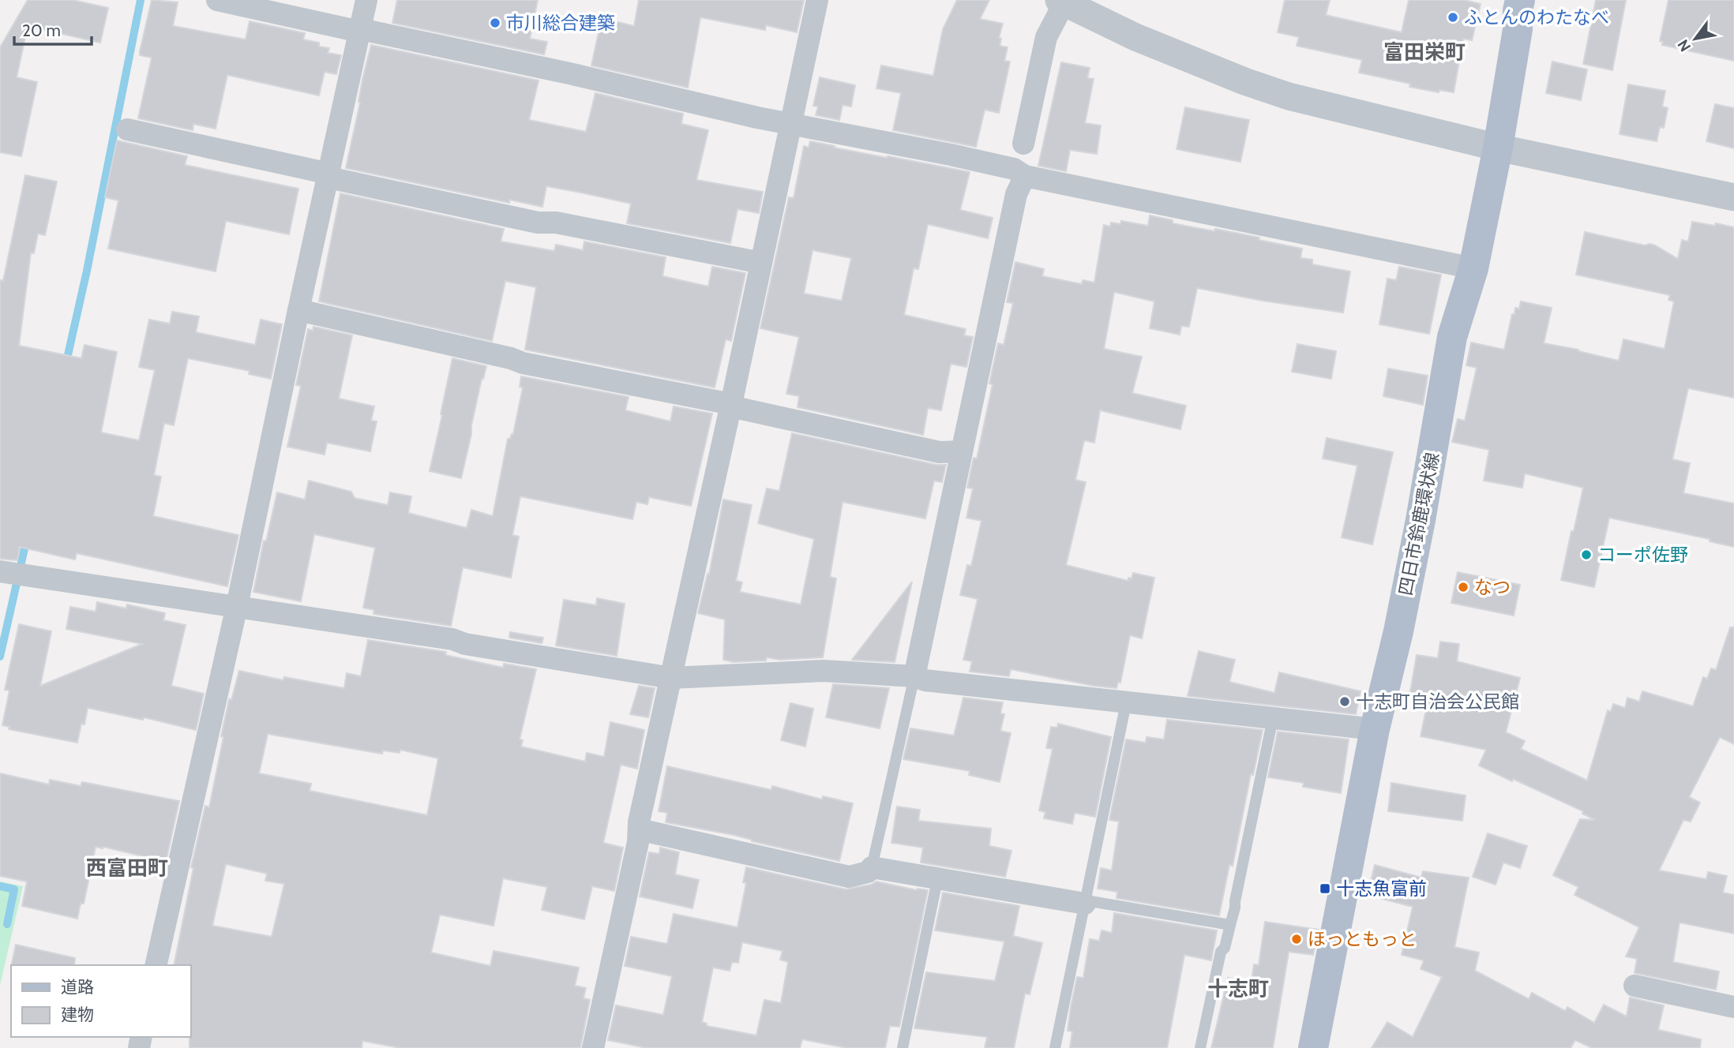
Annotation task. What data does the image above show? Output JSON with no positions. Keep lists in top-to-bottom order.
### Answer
{
  "streets": {
    "main road": ["四日市鈴鹿環状線"]
  },
  "districts": ["富田栄町", "西富田町", "十志町"],
  "places": {
    "other": [
      "ふとんのわたなべ",
      "市川総合建築",
      "コーポ佐野",
      "なつ",
      "十志町自治会公民館",
      "ほっともっと"
    ],
    "transit": ["十志魚富前"]
  },
  "legend": ["道路", "建物"],
  "scale_bar": "20 m",
  "north": "bottom left"
}
